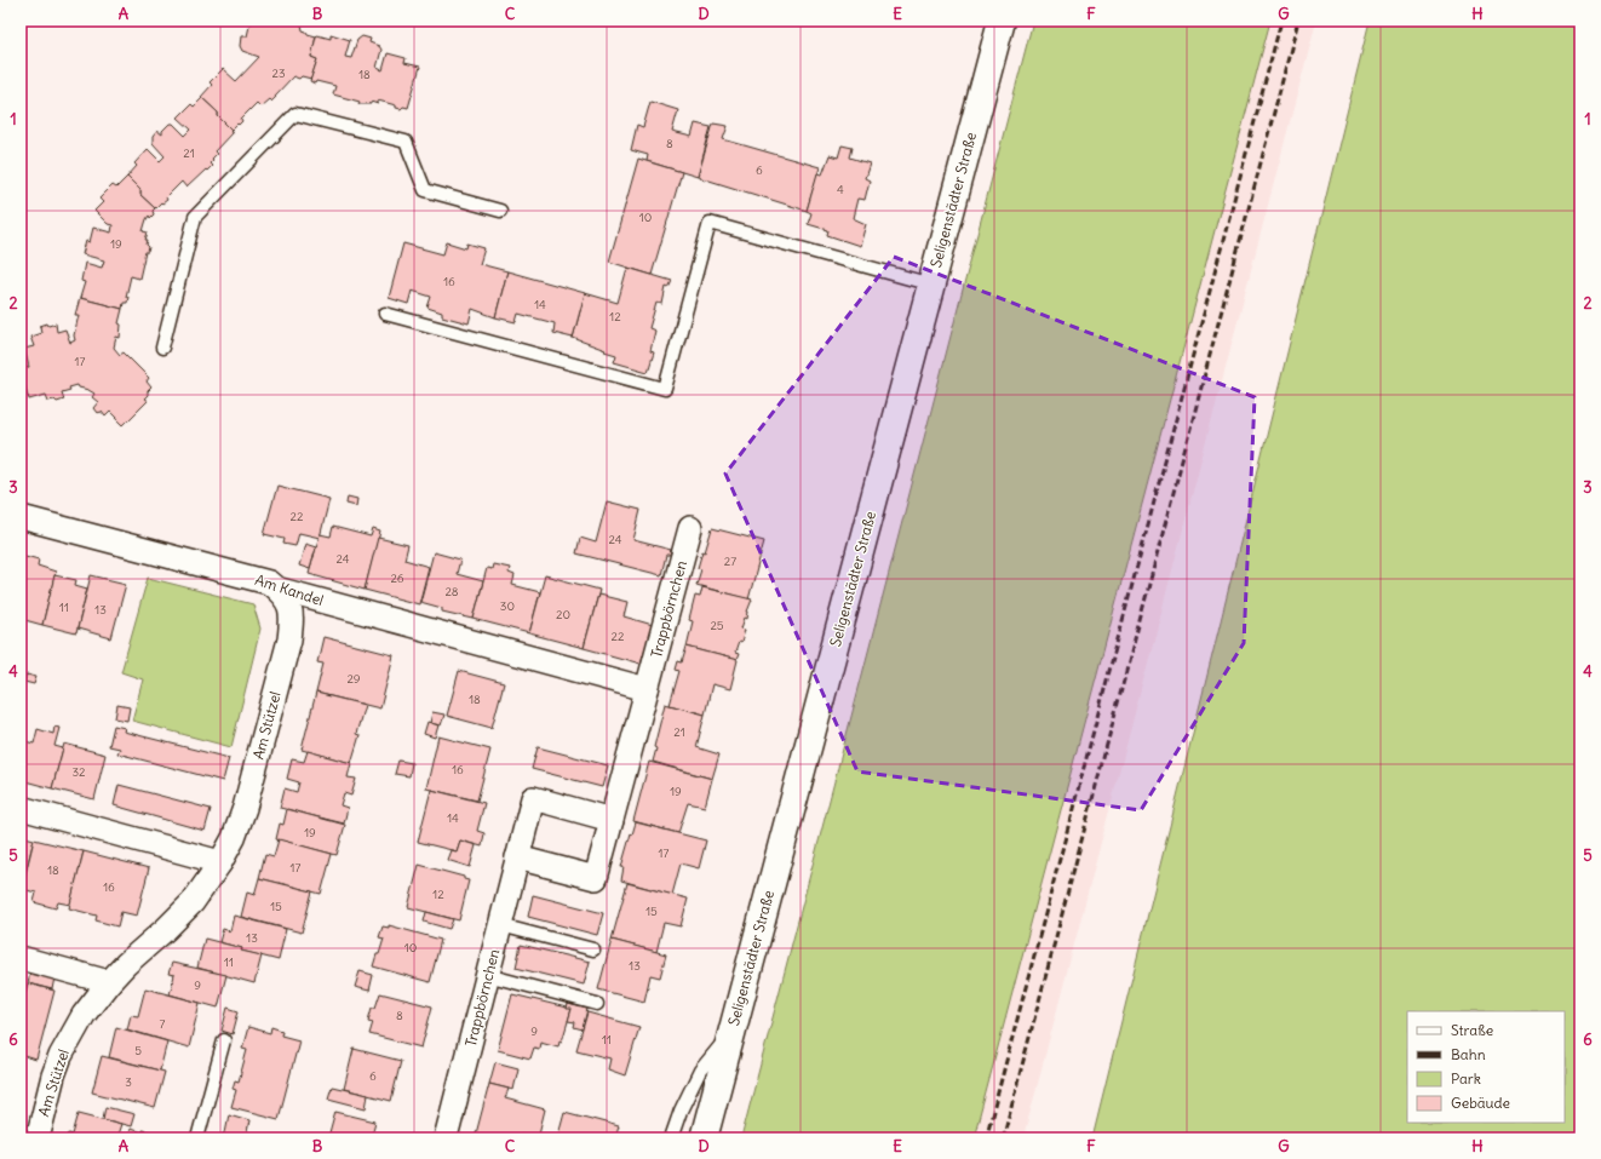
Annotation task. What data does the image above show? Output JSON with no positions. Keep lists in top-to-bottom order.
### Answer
{
  "streets": {
    "street": [
      "Seligenstädter Straße",
      "Am Kandel",
      "Trappbörnchen",
      "Am Stützel"
    ]
  },
  "crossings": [
    ["Am Kandel", "Trappbörnchen"],
    ["Am Kandel", "Am Stützel"]
  ],
  "house_numbers": [
    "23",
    "18",
    "8",
    "21",
    "6",
    "4",
    "10",
    "19",
    "16",
    "14",
    "12",
    "17",
    "22",
    "24",
    "24",
    "27",
    "26",
    "28",
    "30",
    "11",
    "13",
    "20",
    "25",
    "22",
    "29",
    "18",
    "21",
    "16",
    "32",
    "19",
    "14",
    "19",
    "17",
    "17",
    "18",
    "16",
    "12",
    "15",
    "15",
    "13",
    "10",
    "11",
    "13",
    "9",
    "8",
    "7",
    "9",
    "11",
    "5",
    "6",
    "3"
  ],
  "legend": [
    "Straße",
    "Bahn",
    "Park",
    "Gebäude"
  ],
  "grid": {
    "columns": [
      "A",
      "B",
      "C",
      "D",
      "E",
      "F",
      "G",
      "H"
    ],
    "rows": [
      "1",
      "2",
      "3",
      "4",
      "5",
      "6"
    ]
  }
}
